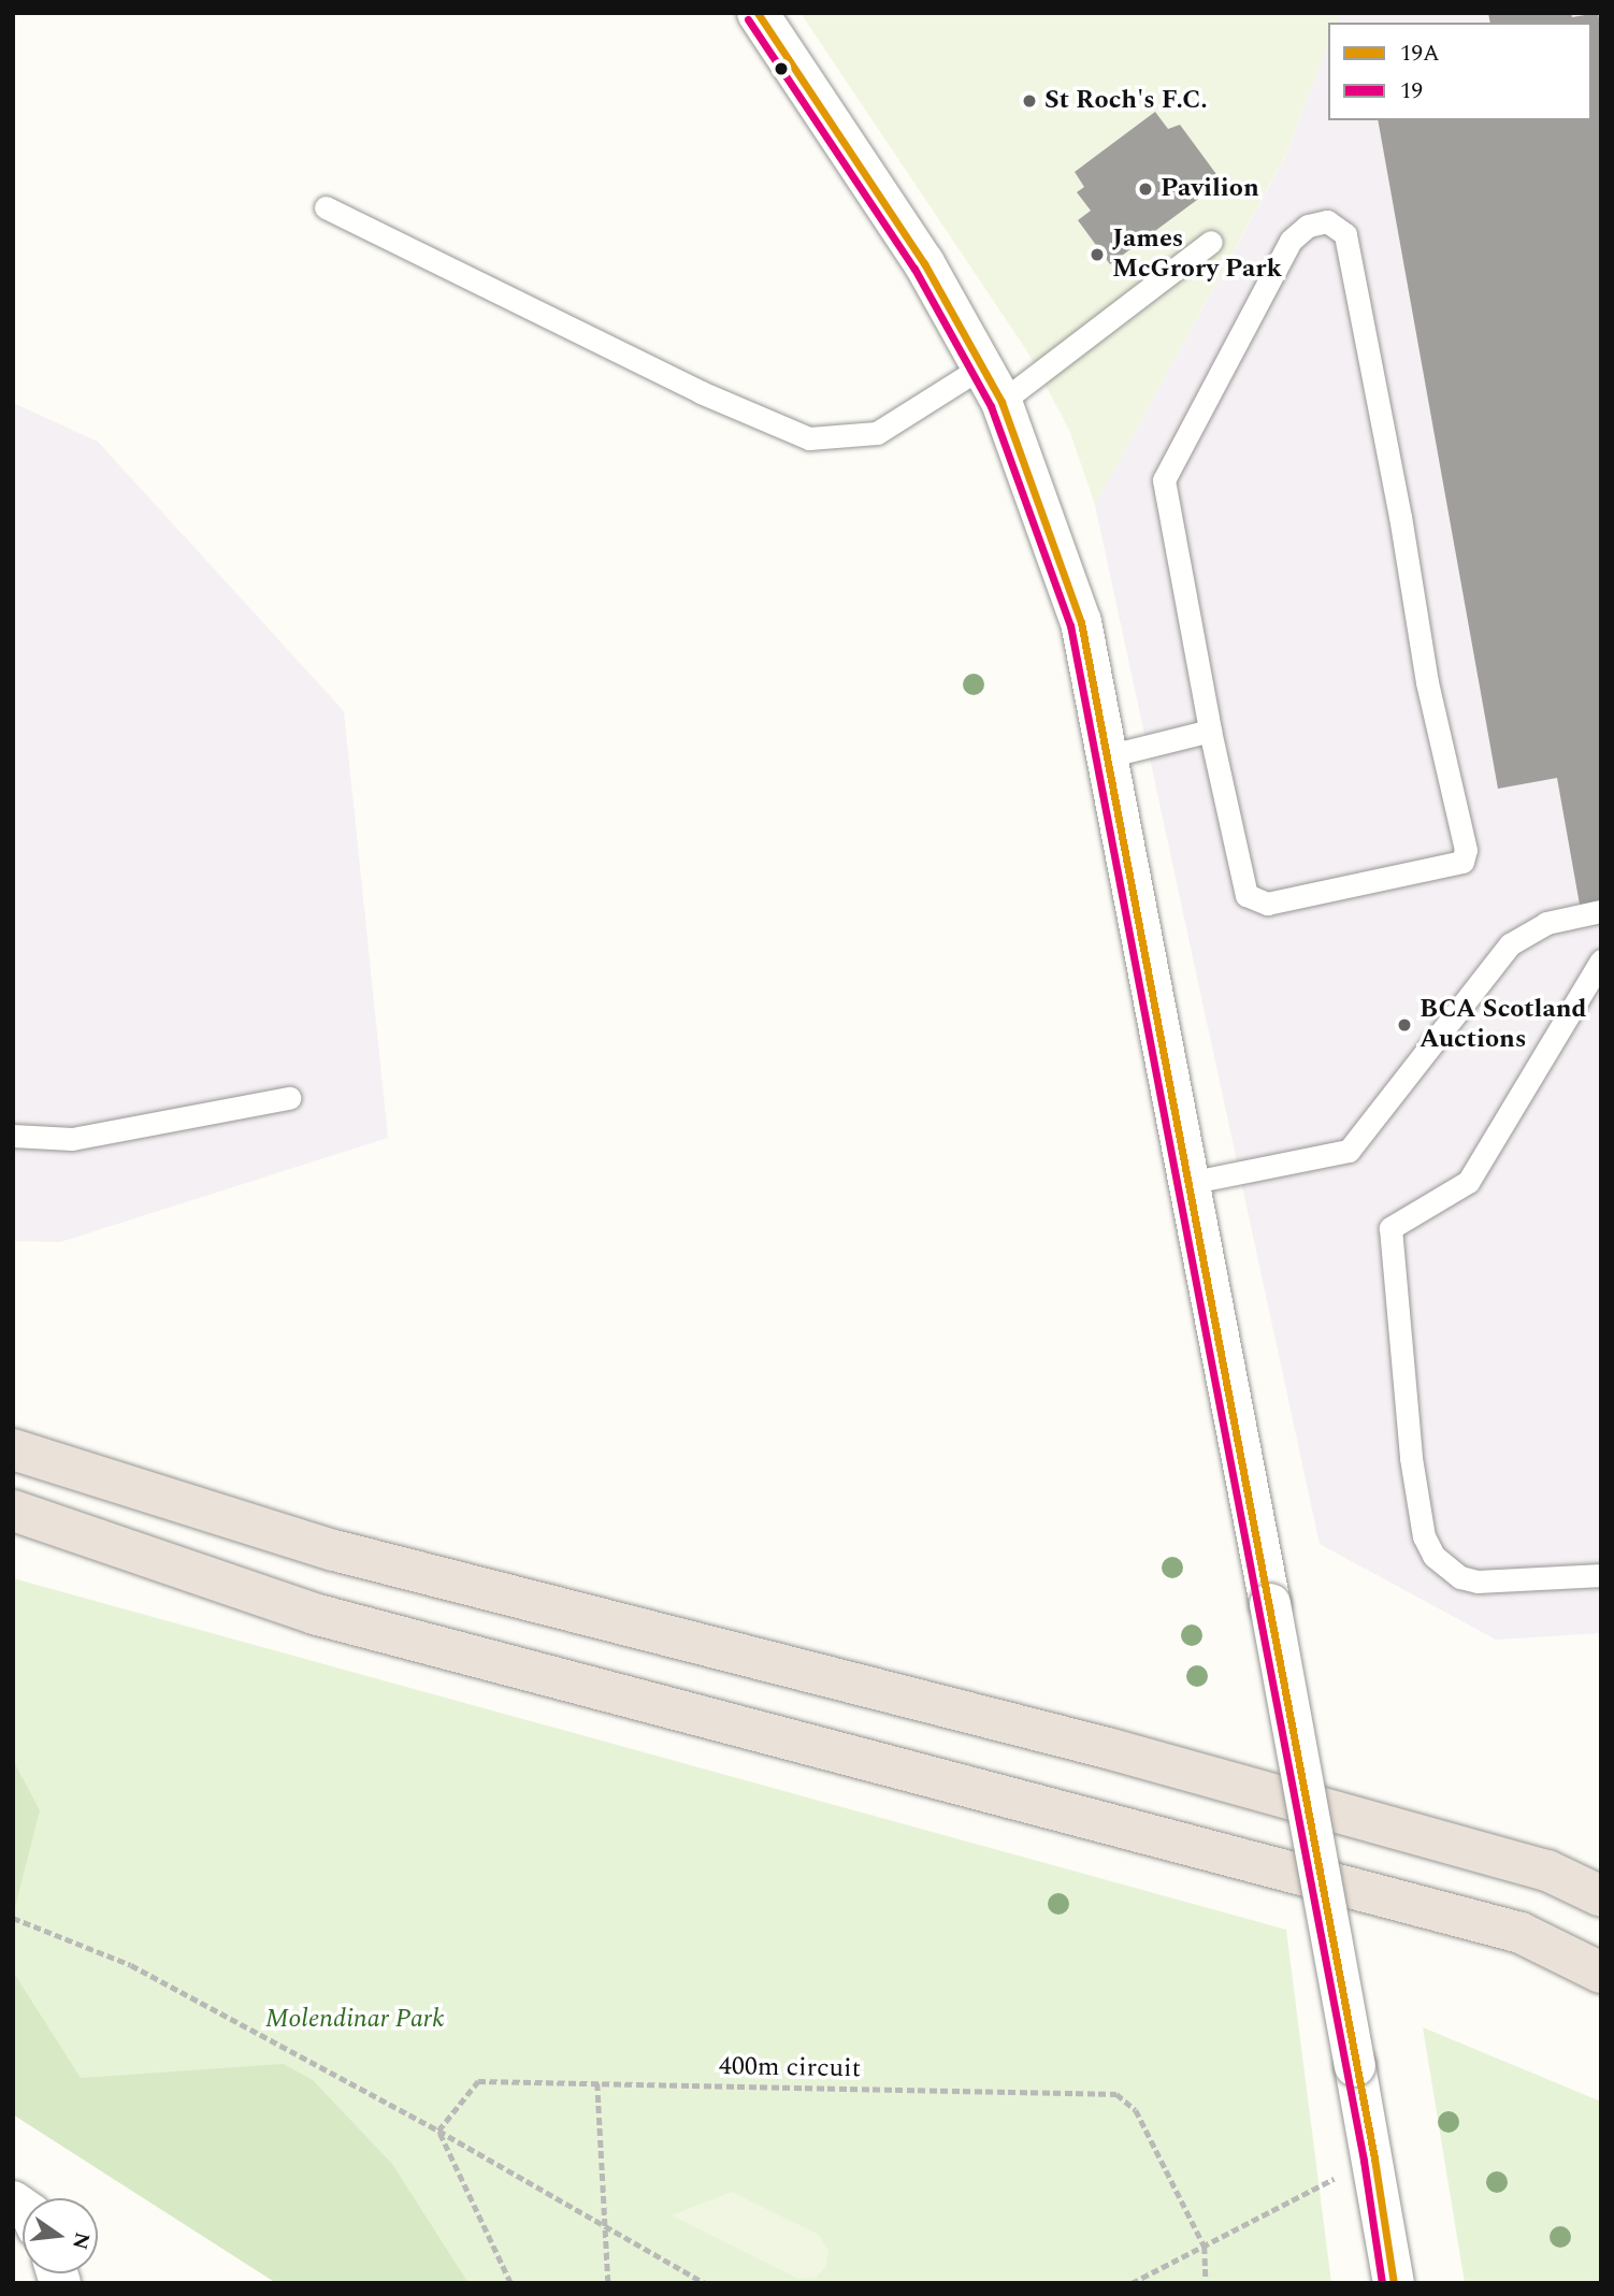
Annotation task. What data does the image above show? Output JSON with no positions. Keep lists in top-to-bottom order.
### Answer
{
  "streets": {
    "path": ["400m circuit"]
  },
  "parks": ["Molendinar Park"],
  "places": [
    "St Roch's F.C.",
    "Pavilion",
    "James McGrory Park",
    "BCA Scotland Auctions"
  ],
  "lines": ["transit line 19A", "transit line 19"],
  "legend": ["19A", "19"],
  "north": "right"
}
